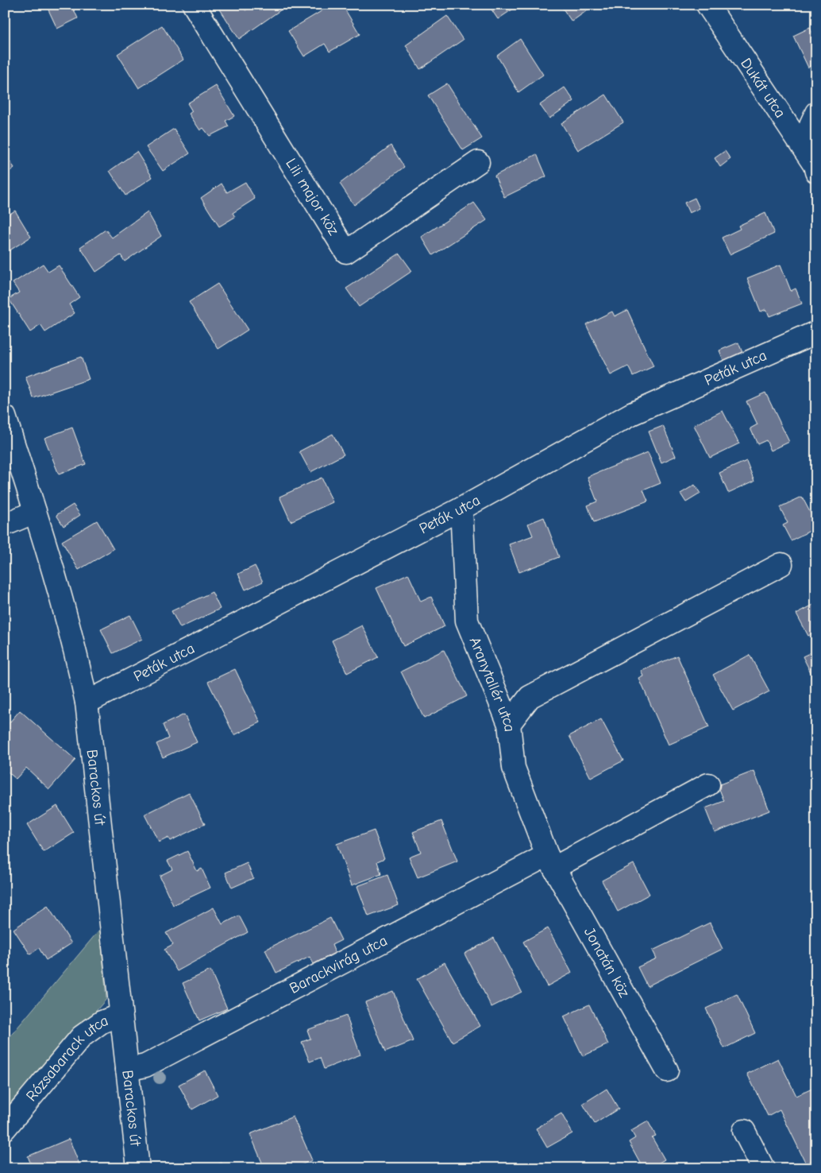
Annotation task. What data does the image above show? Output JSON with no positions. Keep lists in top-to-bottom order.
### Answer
{
  "streets": {
    "street": [
      "Dukát utca",
      "Lili major köz",
      "Peták utca",
      "Aranytallér utca",
      "Barackos út",
      "Jonatán köz",
      "Barackvirág utca",
      "Rózsabarack utca"
    ]
  },
  "crossings": [
    ["Peták utca", "Aranytallér utca"],
    ["Peták utca", "Barackos út"],
    ["Aranytallér utca", "Jonatán köz"],
    ["Aranytallér utca", "Barackvirág utca"],
    ["Barackos út", "Barackvirág utca"],
    ["Barackos út", "Rózsabarack utca"],
    ["Jonatán köz", "Barackvirág utca"]
  ]
}
